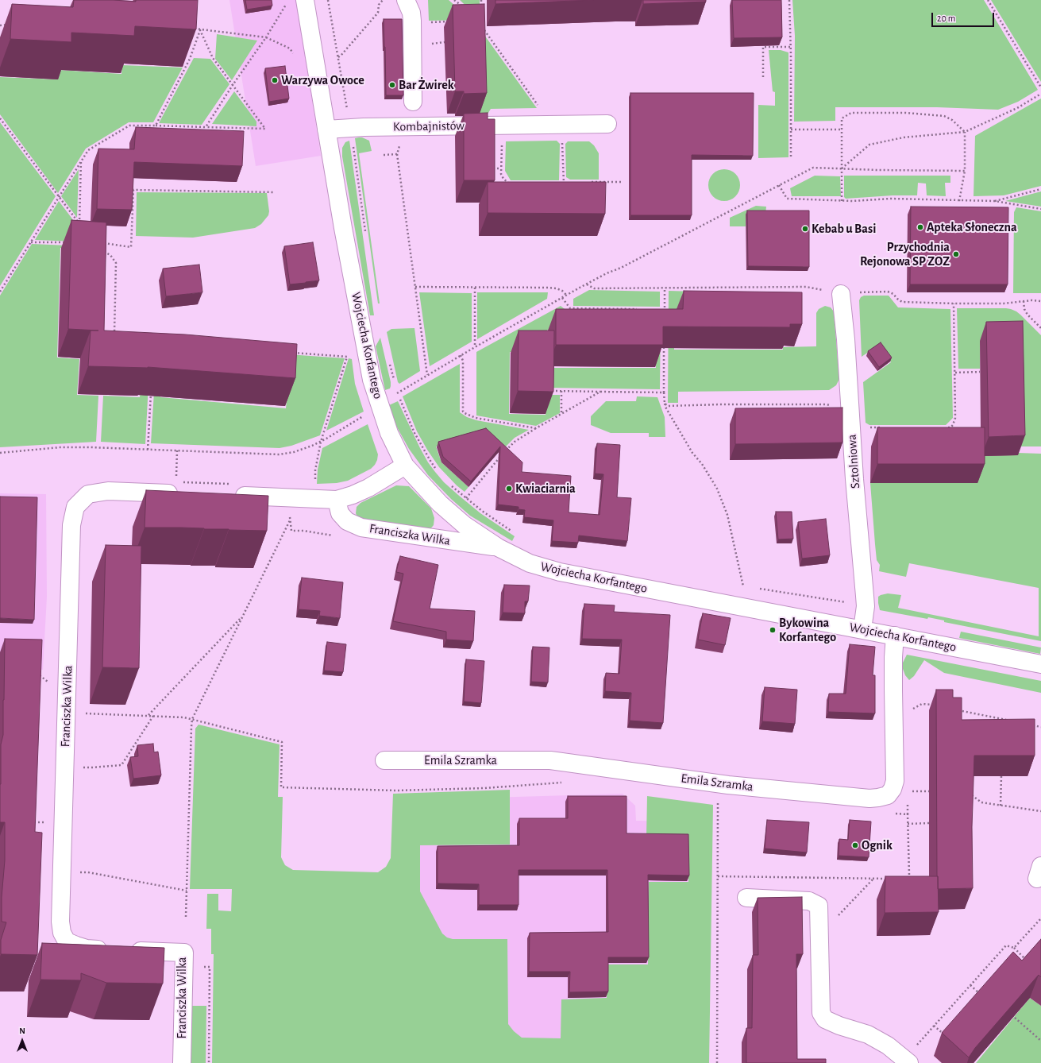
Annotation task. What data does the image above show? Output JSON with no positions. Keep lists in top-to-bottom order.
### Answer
{
  "streets": {
    "street": [
      "Kombajnistów",
      "Wojciecha Korfantego",
      "Sztolniowa",
      "Franciszka Wilka",
      "Emila Szramka"
    ]
  },
  "crossings": [
    ["Kombajnistów", "Wojciecha Korfantego"],
    ["Wojciecha Korfantego", "Sztolniowa"],
    ["Wojciecha Korfantego", "Franciszka Wilka"],
    ["Wojciecha Korfantego", "Emila Szramka"]
  ],
  "places": [
    "Warzywa Owoce",
    "Bar Żwirek",
    "Apteka Słoneczna",
    "Kebab u Basi",
    "Przychodnia Rejonowa SP ZOZ",
    "Kwiaciarnia",
    "Bykowina Korfantego",
    "Ognik"
  ],
  "scale_bar": "20 m",
  "north": "top"
}
